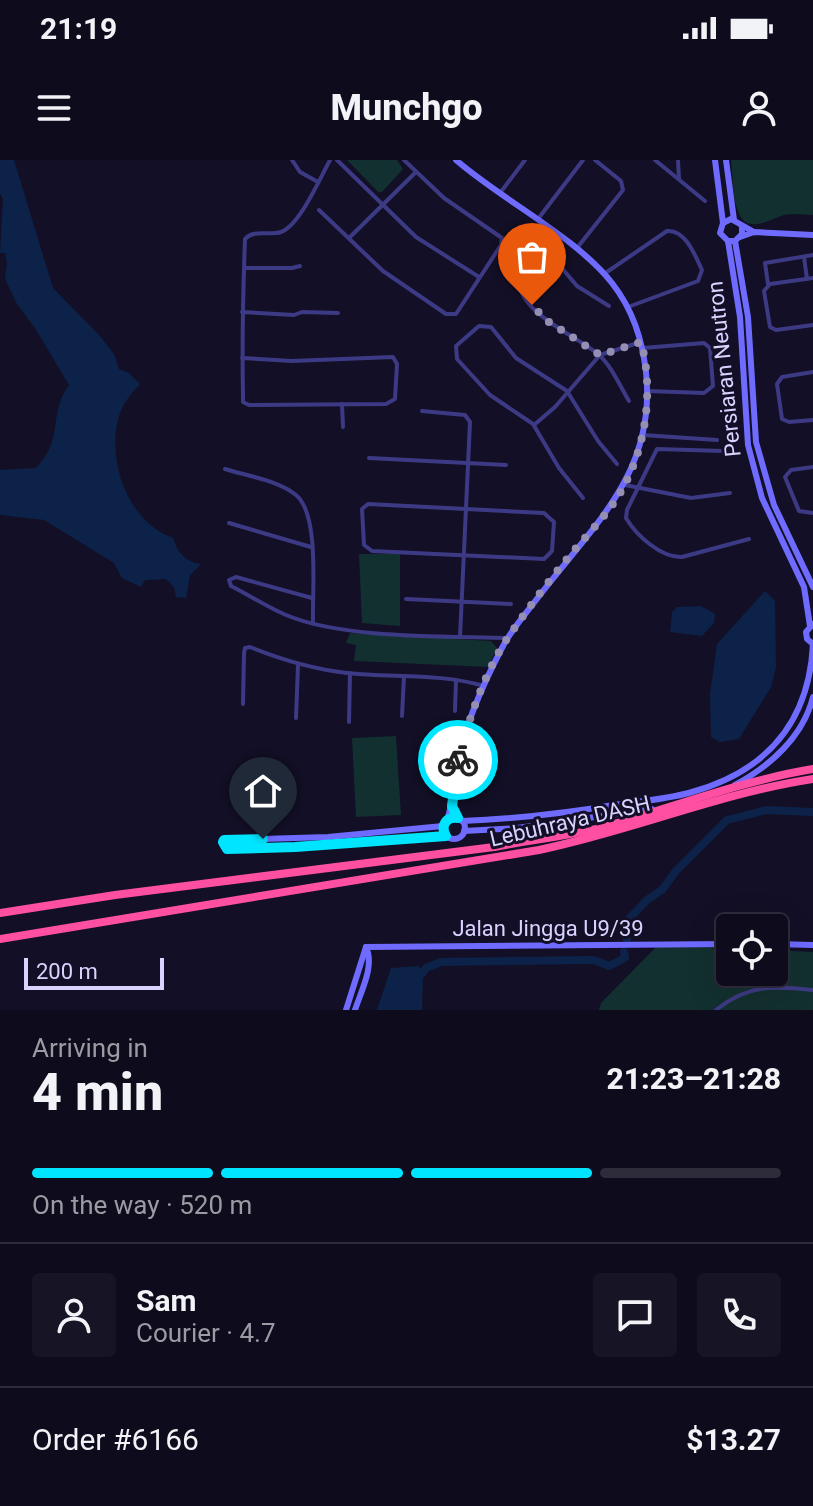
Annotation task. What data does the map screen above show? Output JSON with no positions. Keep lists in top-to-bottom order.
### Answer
{
  "streets": {
    "highway": ["Lebuhraya DASH"],
    "street": ["Persiaran Neutron", "Jalan Jingga U9/39"]
  },
  "scale_bar": "200 m",
  "page": {
    "status": "21:19",
    "header": "Munchgo",
    "scale": "200 m",
    "heading": ["4 min", "Arriving in", "21:23–21:28"],
    "panel": [
      "Sam",
      "Courier · 4.7",
      "Order #6166",
      "$13.27"
    ],
    "bar": "On the way · 520 m"
  }
}
